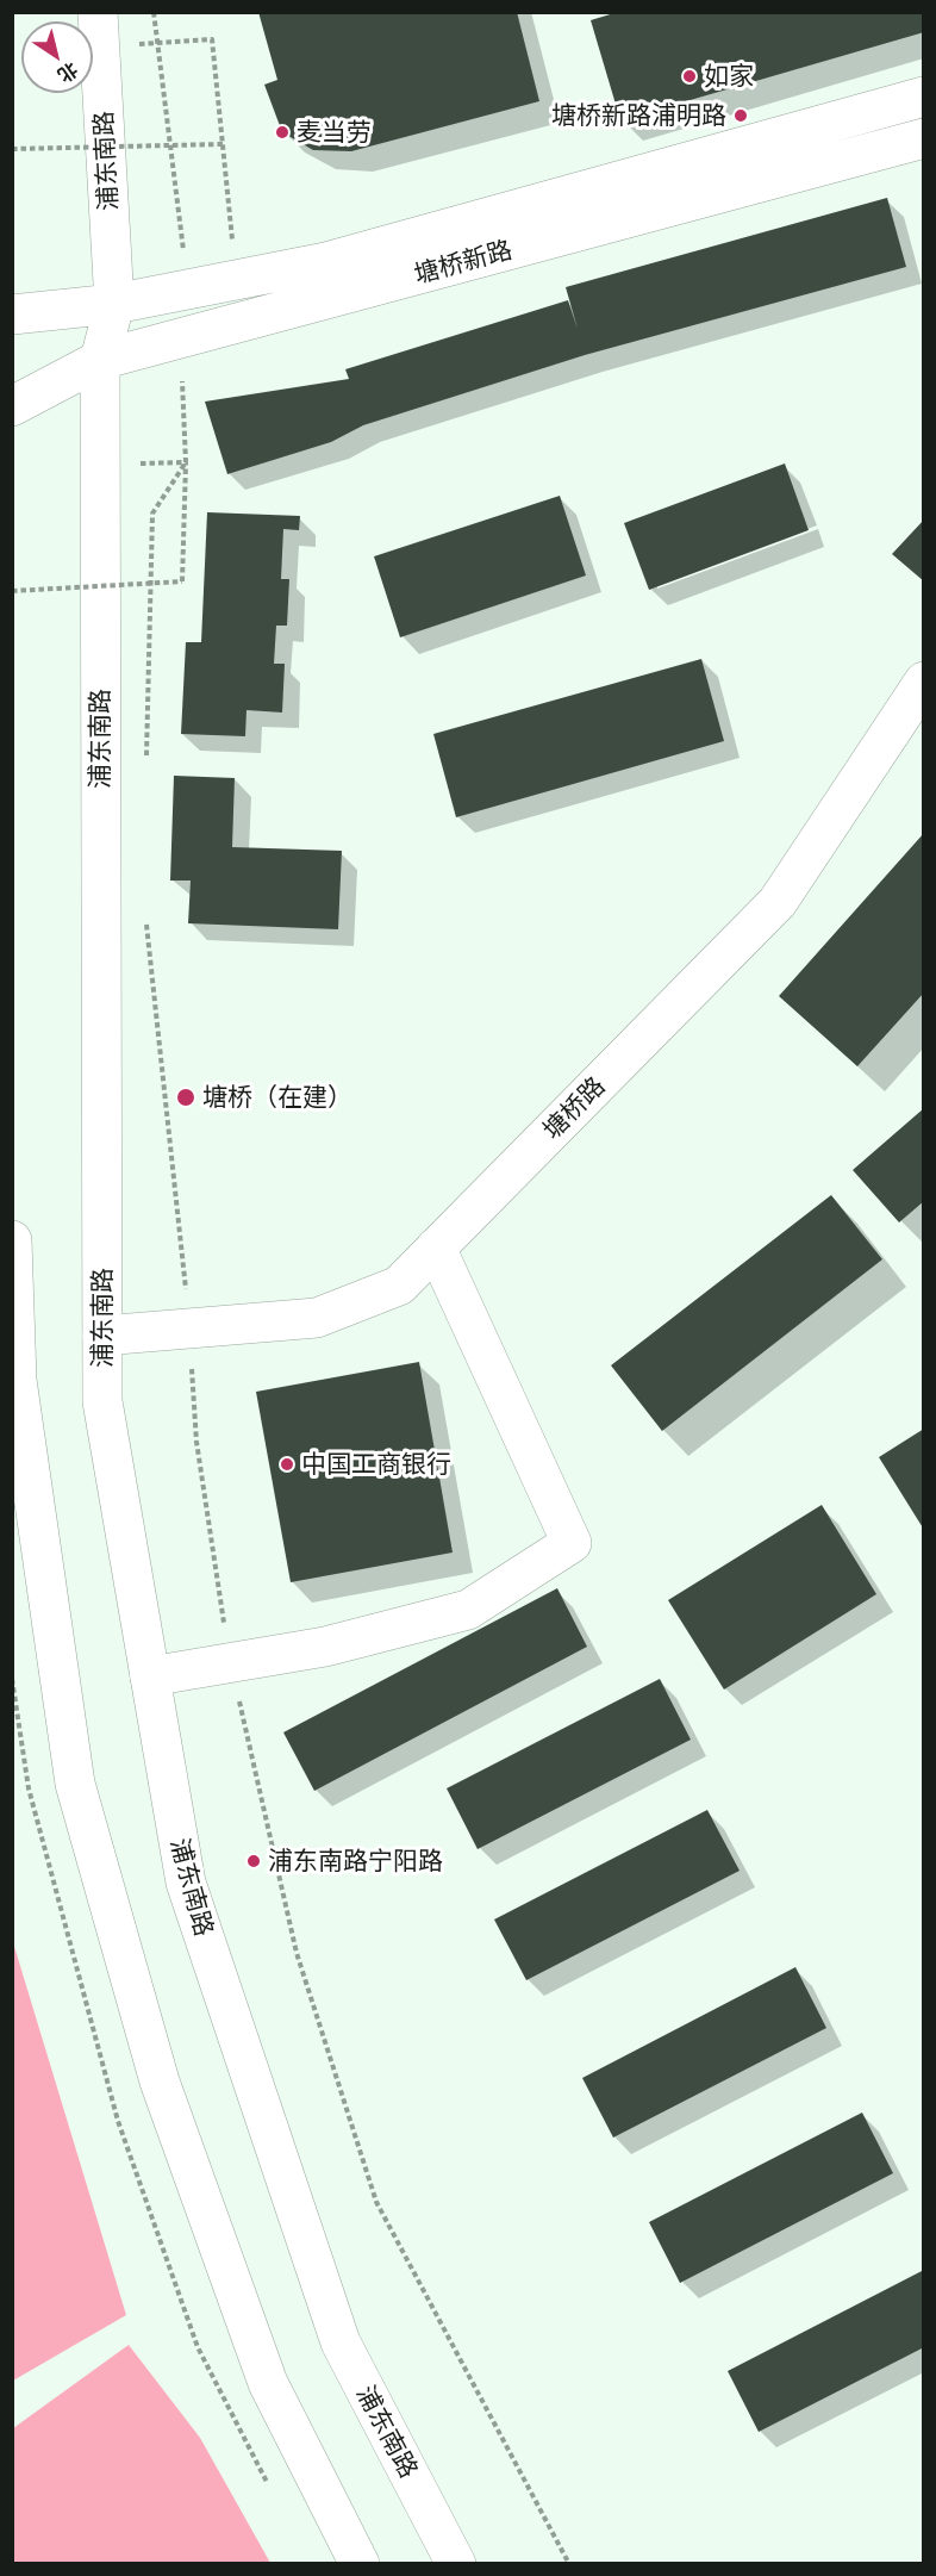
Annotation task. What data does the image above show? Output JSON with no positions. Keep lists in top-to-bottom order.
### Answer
{
  "streets": {
    "main road": ["浦东南路", "塘桥新路", "塘桥路"]
  },
  "crossings": [
    ["浦东南路", "塘桥新路"],
    ["浦东南路", "塘桥路"]
  ],
  "places": [
    "如家",
    "塘桥新路浦明路",
    "麦当劳",
    "塘桥（在建）",
    "中国工商银行",
    "浦东南路宁阳路"
  ],
  "north": "bottom right"
}
